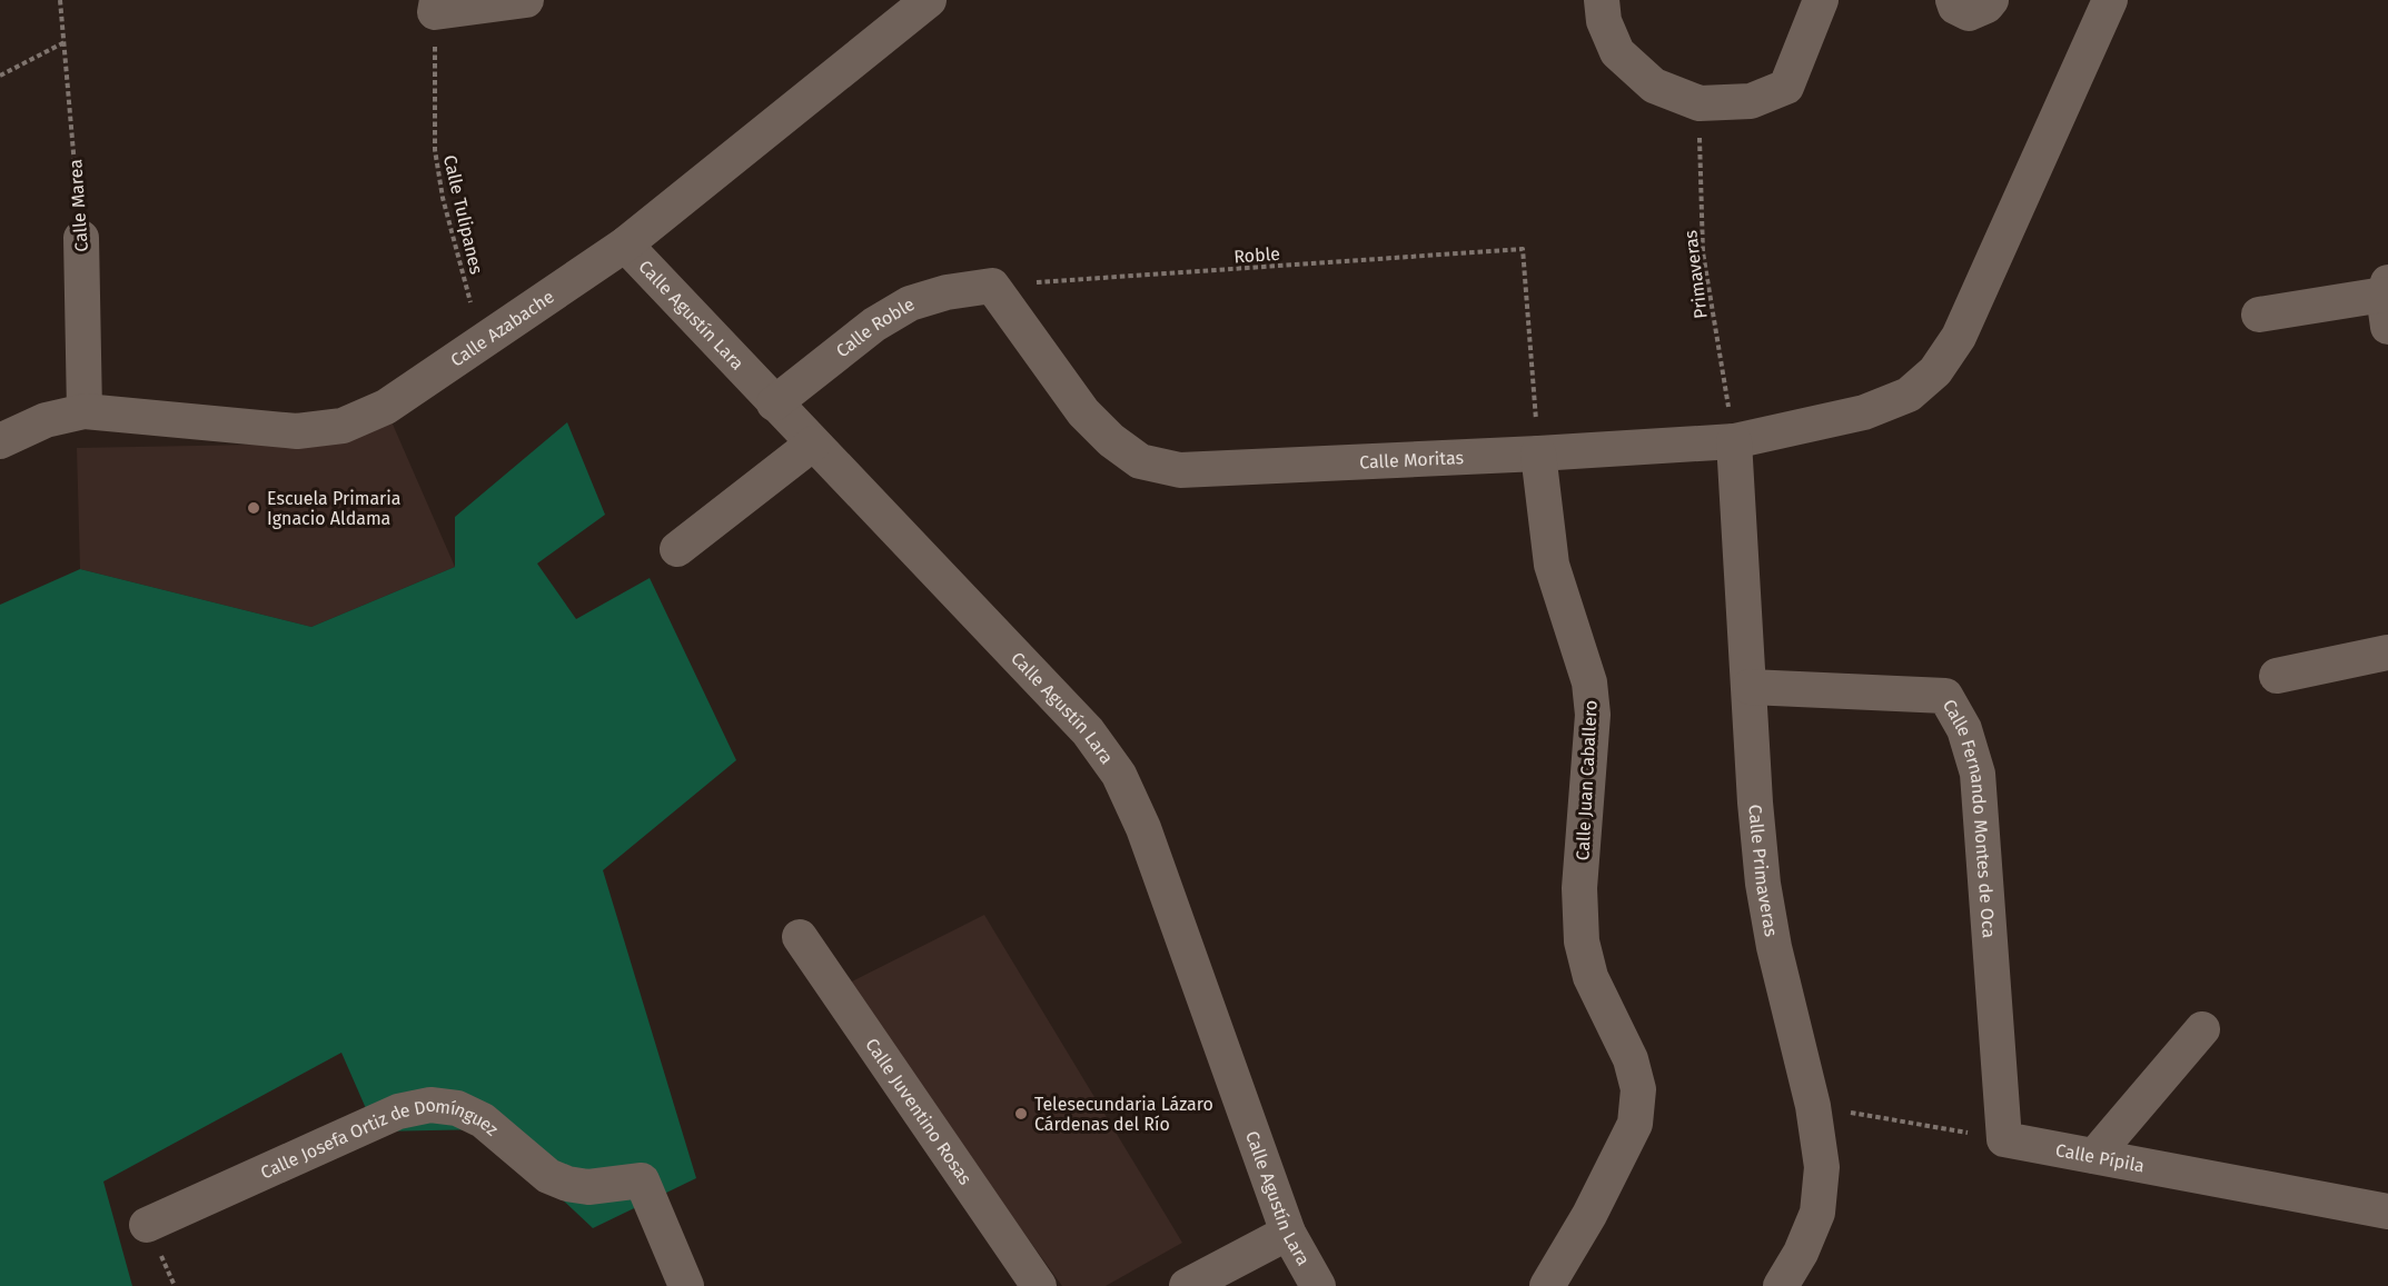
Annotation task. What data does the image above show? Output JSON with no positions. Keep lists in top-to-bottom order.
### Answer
{
  "streets": {
    "street": [
      "Calle Marea",
      "Calle Agustín Lara",
      "Calle Azabache",
      "Calle Roble",
      "Calle Moritas",
      "Calle Juan Caballero",
      "Calle Fernando Montes de Oca",
      "Calle Primaveras",
      "Calle Juventino Rosas",
      "Calle Josefa Ortiz de Domínguez",
      "Calle Pípila"
    ],
    "path": ["Calle Tulipanes", "Roble", "Primaveras"]
  },
  "crossings": [
    ["Calle Marea", "Calle Azabache"],
    ["Roble", "Calle Roble"],
    ["Roble", "Calle Moritas"],
    ["Roble", "Calle Juan Caballero"],
    ["Primaveras", "Calle Moritas"],
    ["Primaveras", "Calle Primaveras"],
    ["Calle Agustín Lara", "Calle Azabache"],
    ["Calle Agustín Lara", "Calle Roble"],
    ["Calle Roble", "Calle Moritas"],
    ["Calle Moritas", "Calle Juan Caballero"],
    ["Calle Moritas", "Calle Primaveras"],
    ["Calle Fernando Montes de Oca", "Calle Primaveras"],
    ["Calle Fernando Montes de Oca", "Calle Pípila"]
  ],
  "places": ["Escuela Primaria Ignacio Aldama", "Telesecundaria Lázaro Cárdenas del Río"]
}
